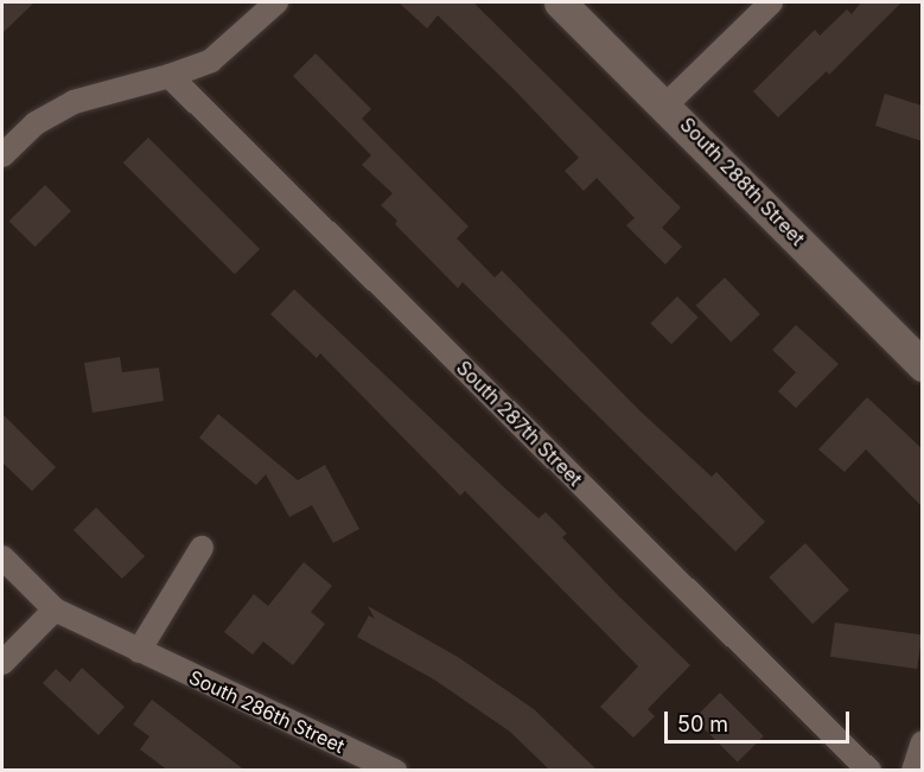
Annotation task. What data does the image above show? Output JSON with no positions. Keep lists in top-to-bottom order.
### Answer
{
  "streets": {
    "main road": ["South 288th Street"],
    "street": ["South 287th Street", "South 286th Street"]
  },
  "scale_bar": "50 m"
}
